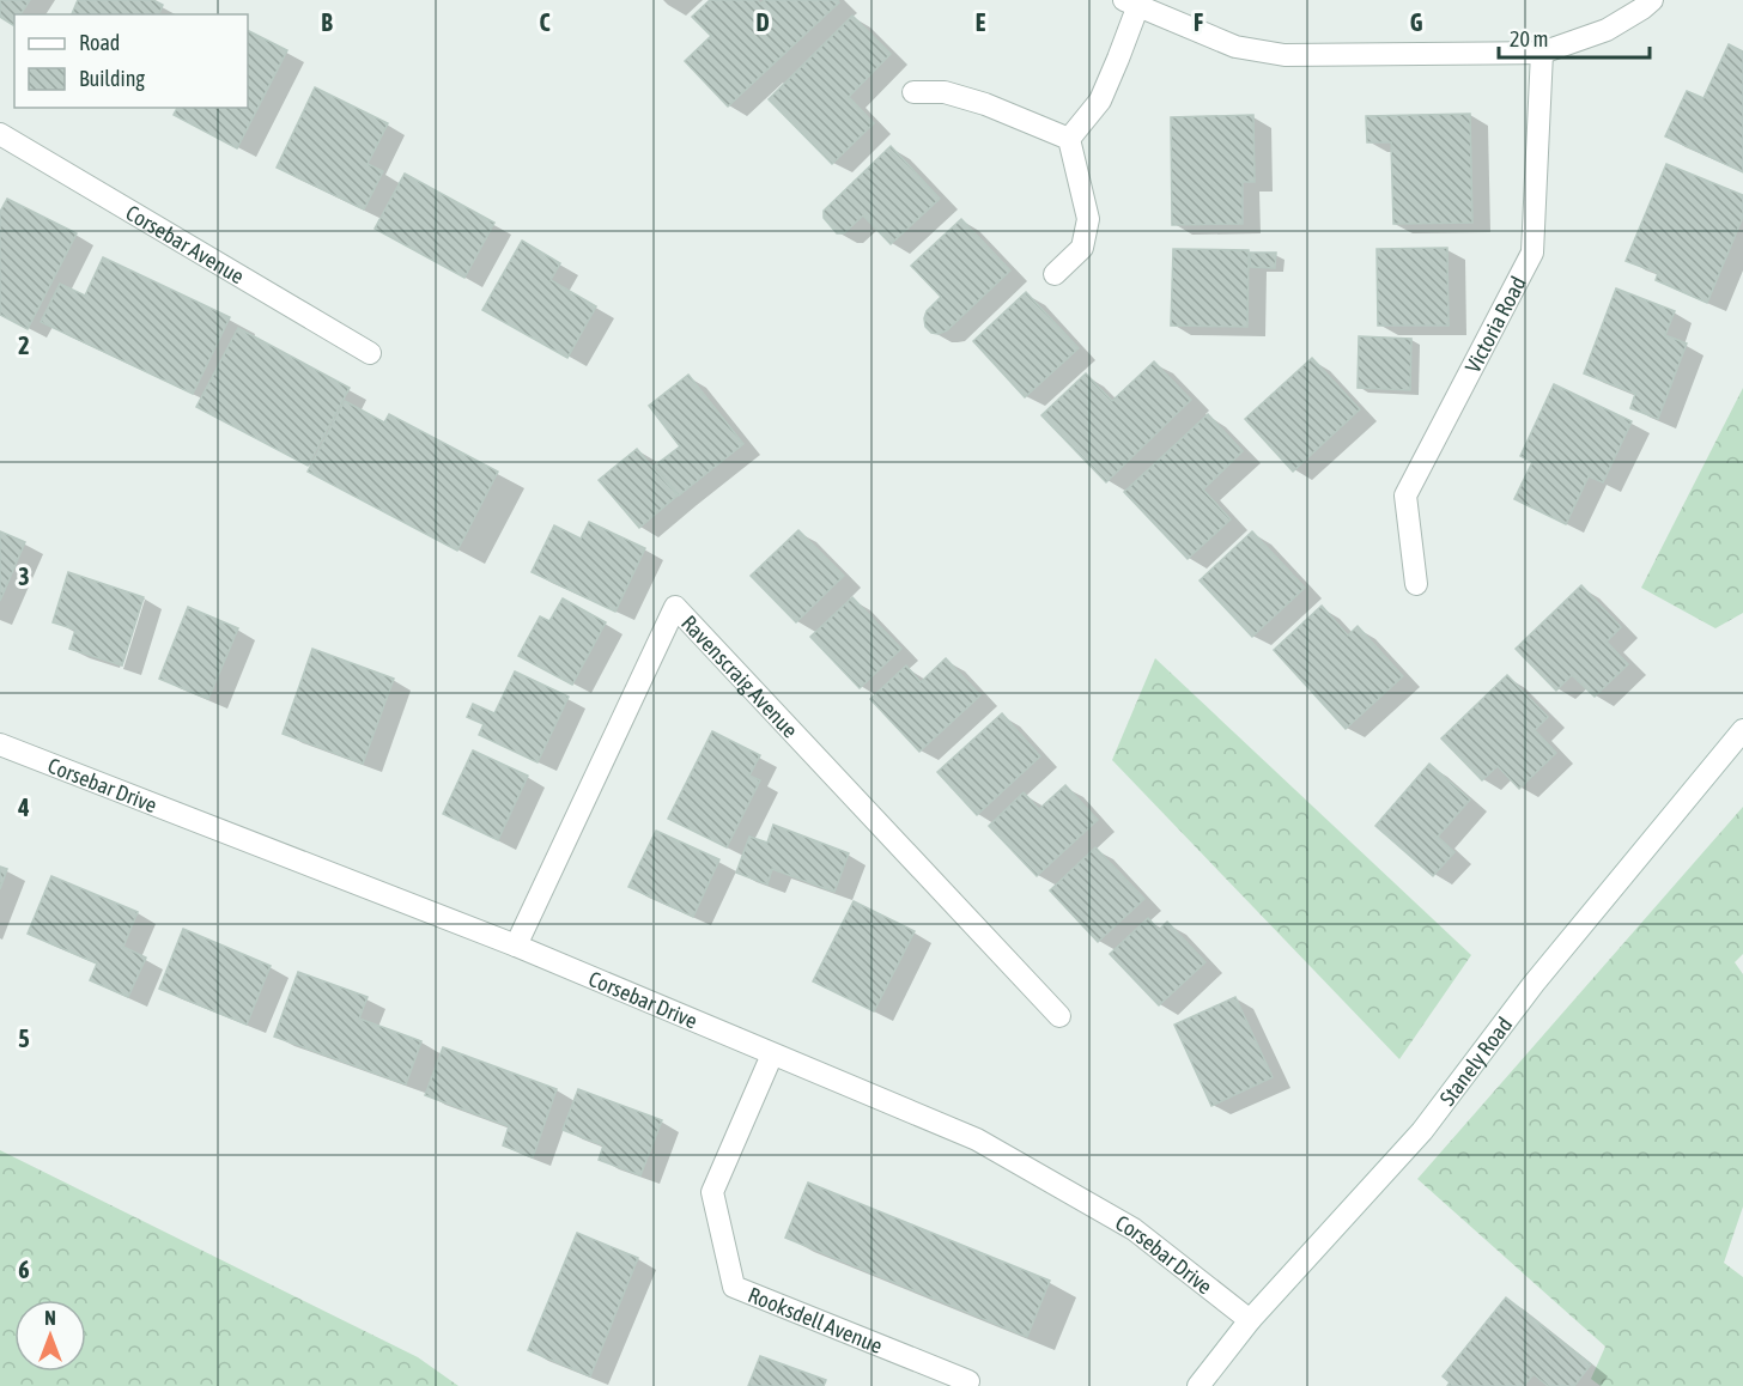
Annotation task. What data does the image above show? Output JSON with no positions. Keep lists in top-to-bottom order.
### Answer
{
  "streets": {
    "street": [
      "Corsebar Avenue",
      "Victoria Road",
      "Ravenscraig Avenue",
      "Corsebar Drive",
      "Stanely Road",
      "Rooksdell Avenue"
    ]
  },
  "crossings": [
    ["Ravenscraig Avenue", "Corsebar Drive"],
    ["Corsebar Drive", "Stanely Road"],
    ["Corsebar Drive", "Rooksdell Avenue"]
  ],
  "legend": ["Road", "Building"],
  "scale_bar": "20 m",
  "north": "top",
  "grid": {
    "columns": [
      "B",
      "C",
      "D",
      "E",
      "F",
      "G"
    ],
    "rows": [
      "2",
      "3",
      "4",
      "5",
      "6"
    ]
  }
}
